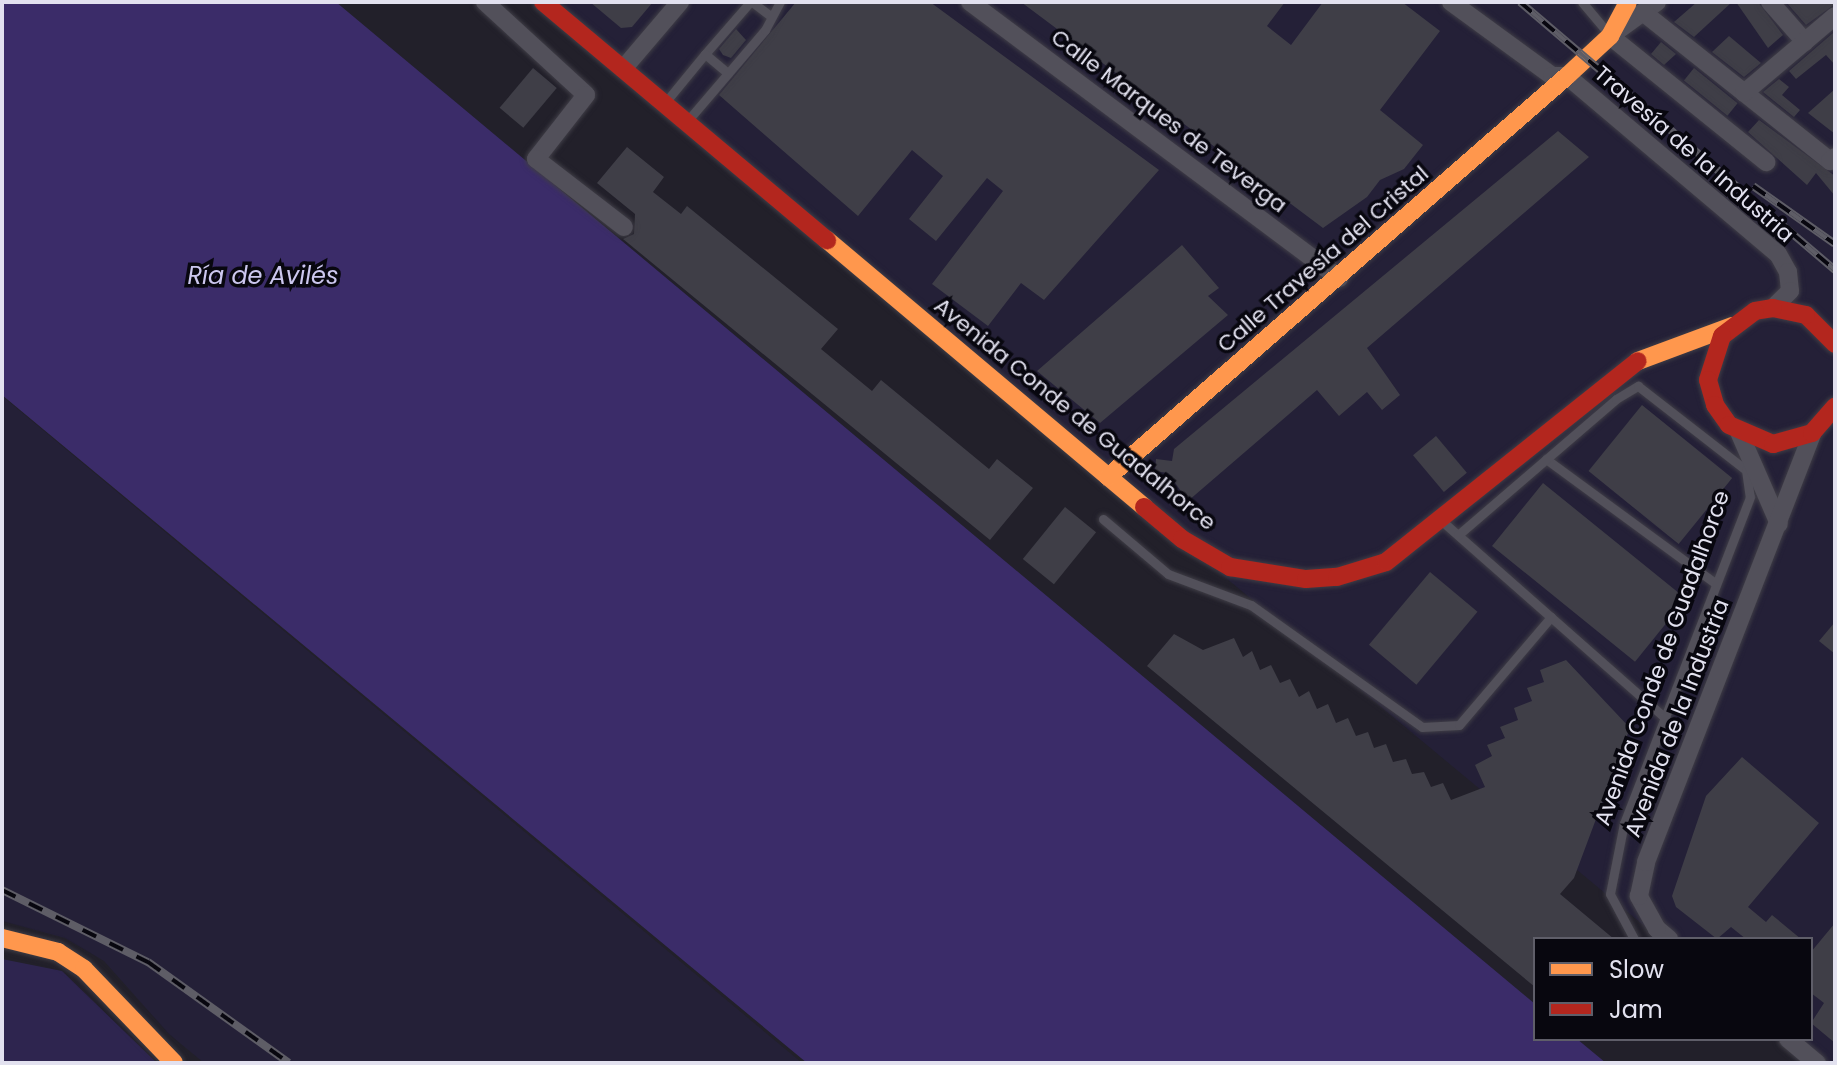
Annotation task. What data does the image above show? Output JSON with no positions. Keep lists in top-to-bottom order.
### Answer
{
  "streets": {
    "main road": ["Calle Travesía del Cristal", "Avenida Conde de Guadalhorce"],
    "street": ["Calle Marques de Teverga", "Travesía de la Industria", "Avenida de la Industria"]
  },
  "crossings": [
    ["Calle Marques de Teverga", "Calle Travesía del Cristal"],
    ["Travesía de la Industria", "Calle Travesía del Cristal"],
    ["Calle Travesía del Cristal", "Avenida Conde de Guadalhorce"]
  ],
  "water": ["Ría de Avilés"],
  "legend": ["Slow", "Jam"]
}
